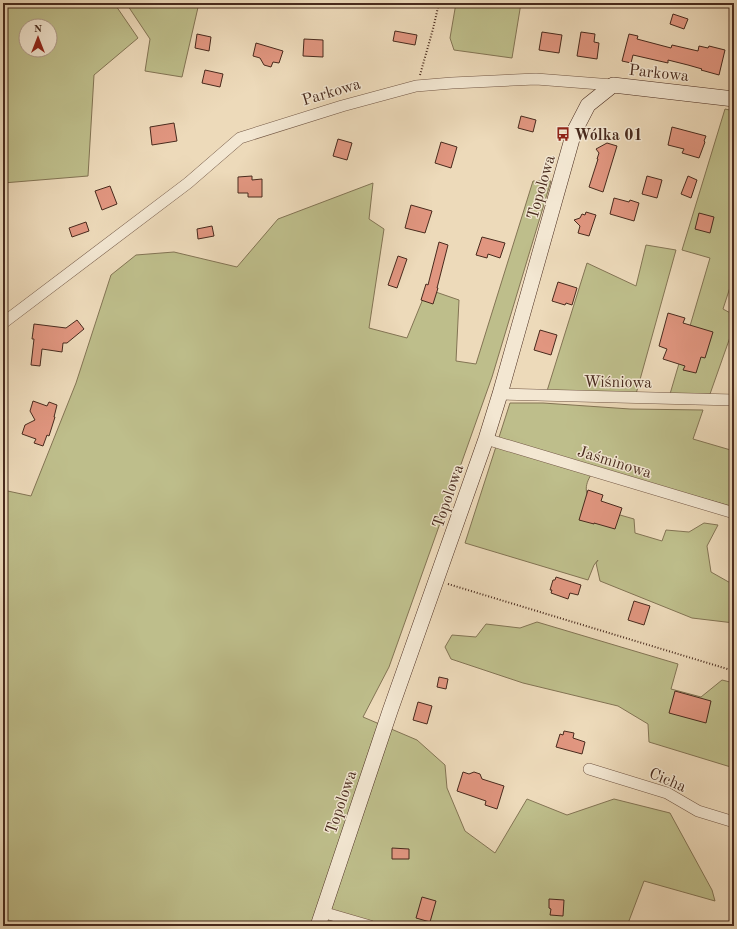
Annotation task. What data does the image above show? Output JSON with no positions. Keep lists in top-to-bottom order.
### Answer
{
  "streets": {
    "street": [
      "Parkowa",
      "Topolowa",
      "Wiśniowa",
      "Jaśminowa",
      "Cicha"
    ]
  },
  "crossings": [
    ["Parkowa", "Topolowa"],
    ["Topolowa", "Wiśniowa"],
    ["Topolowa", "Jaśminowa"]
  ],
  "places": {
    "bus stop": ["Wólka 01"]
  },
  "north": "top"
}
